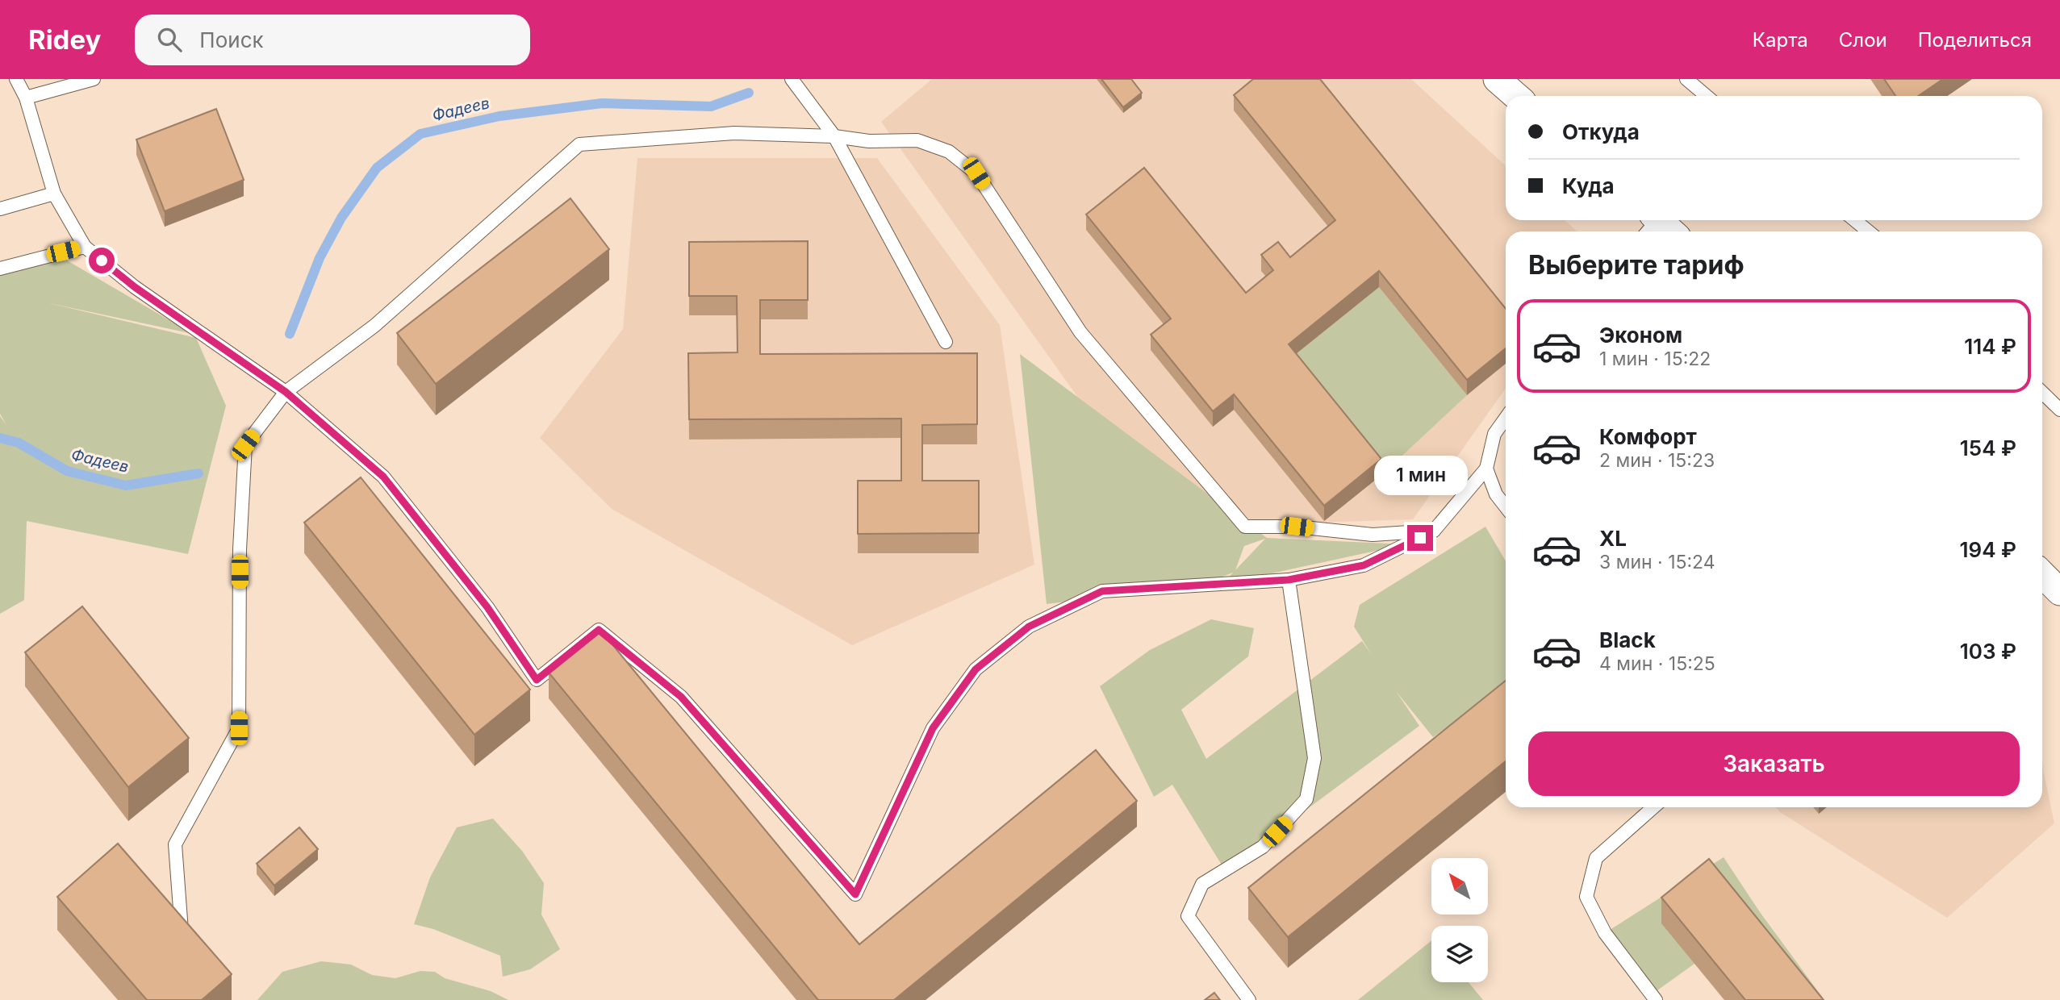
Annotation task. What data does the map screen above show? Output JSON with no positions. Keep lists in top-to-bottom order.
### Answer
{
  "water": ["Фадеев"],
  "north": "top left",
  "page": {
    "header": "Ridey",
    "search": "Поиск",
    "nav": ["Карта", "Слои", "Поделиться"],
    "banner": ["Откуда", "Куда"],
    "heading": "Выберите тариф",
    "list": [
      {
        "name": "Эконом",
        "note": "1 мин · 15:22",
        "value": "114 ₽"
      },
      {
        "name": "Комфорт",
        "note": "2 мин · 15:23",
        "value": "154 ₽"
      },
      {
        "name": "XL",
        "note": "3 мин · 15:24",
        "value": "194 ₽"
      },
      {
        "name": "Black",
        "note": "4 мин · 15:25",
        "value": "103 ₽"
      }
    ],
    "bubble": "1 мин",
    "buttons": "Заказать"
  }
}
